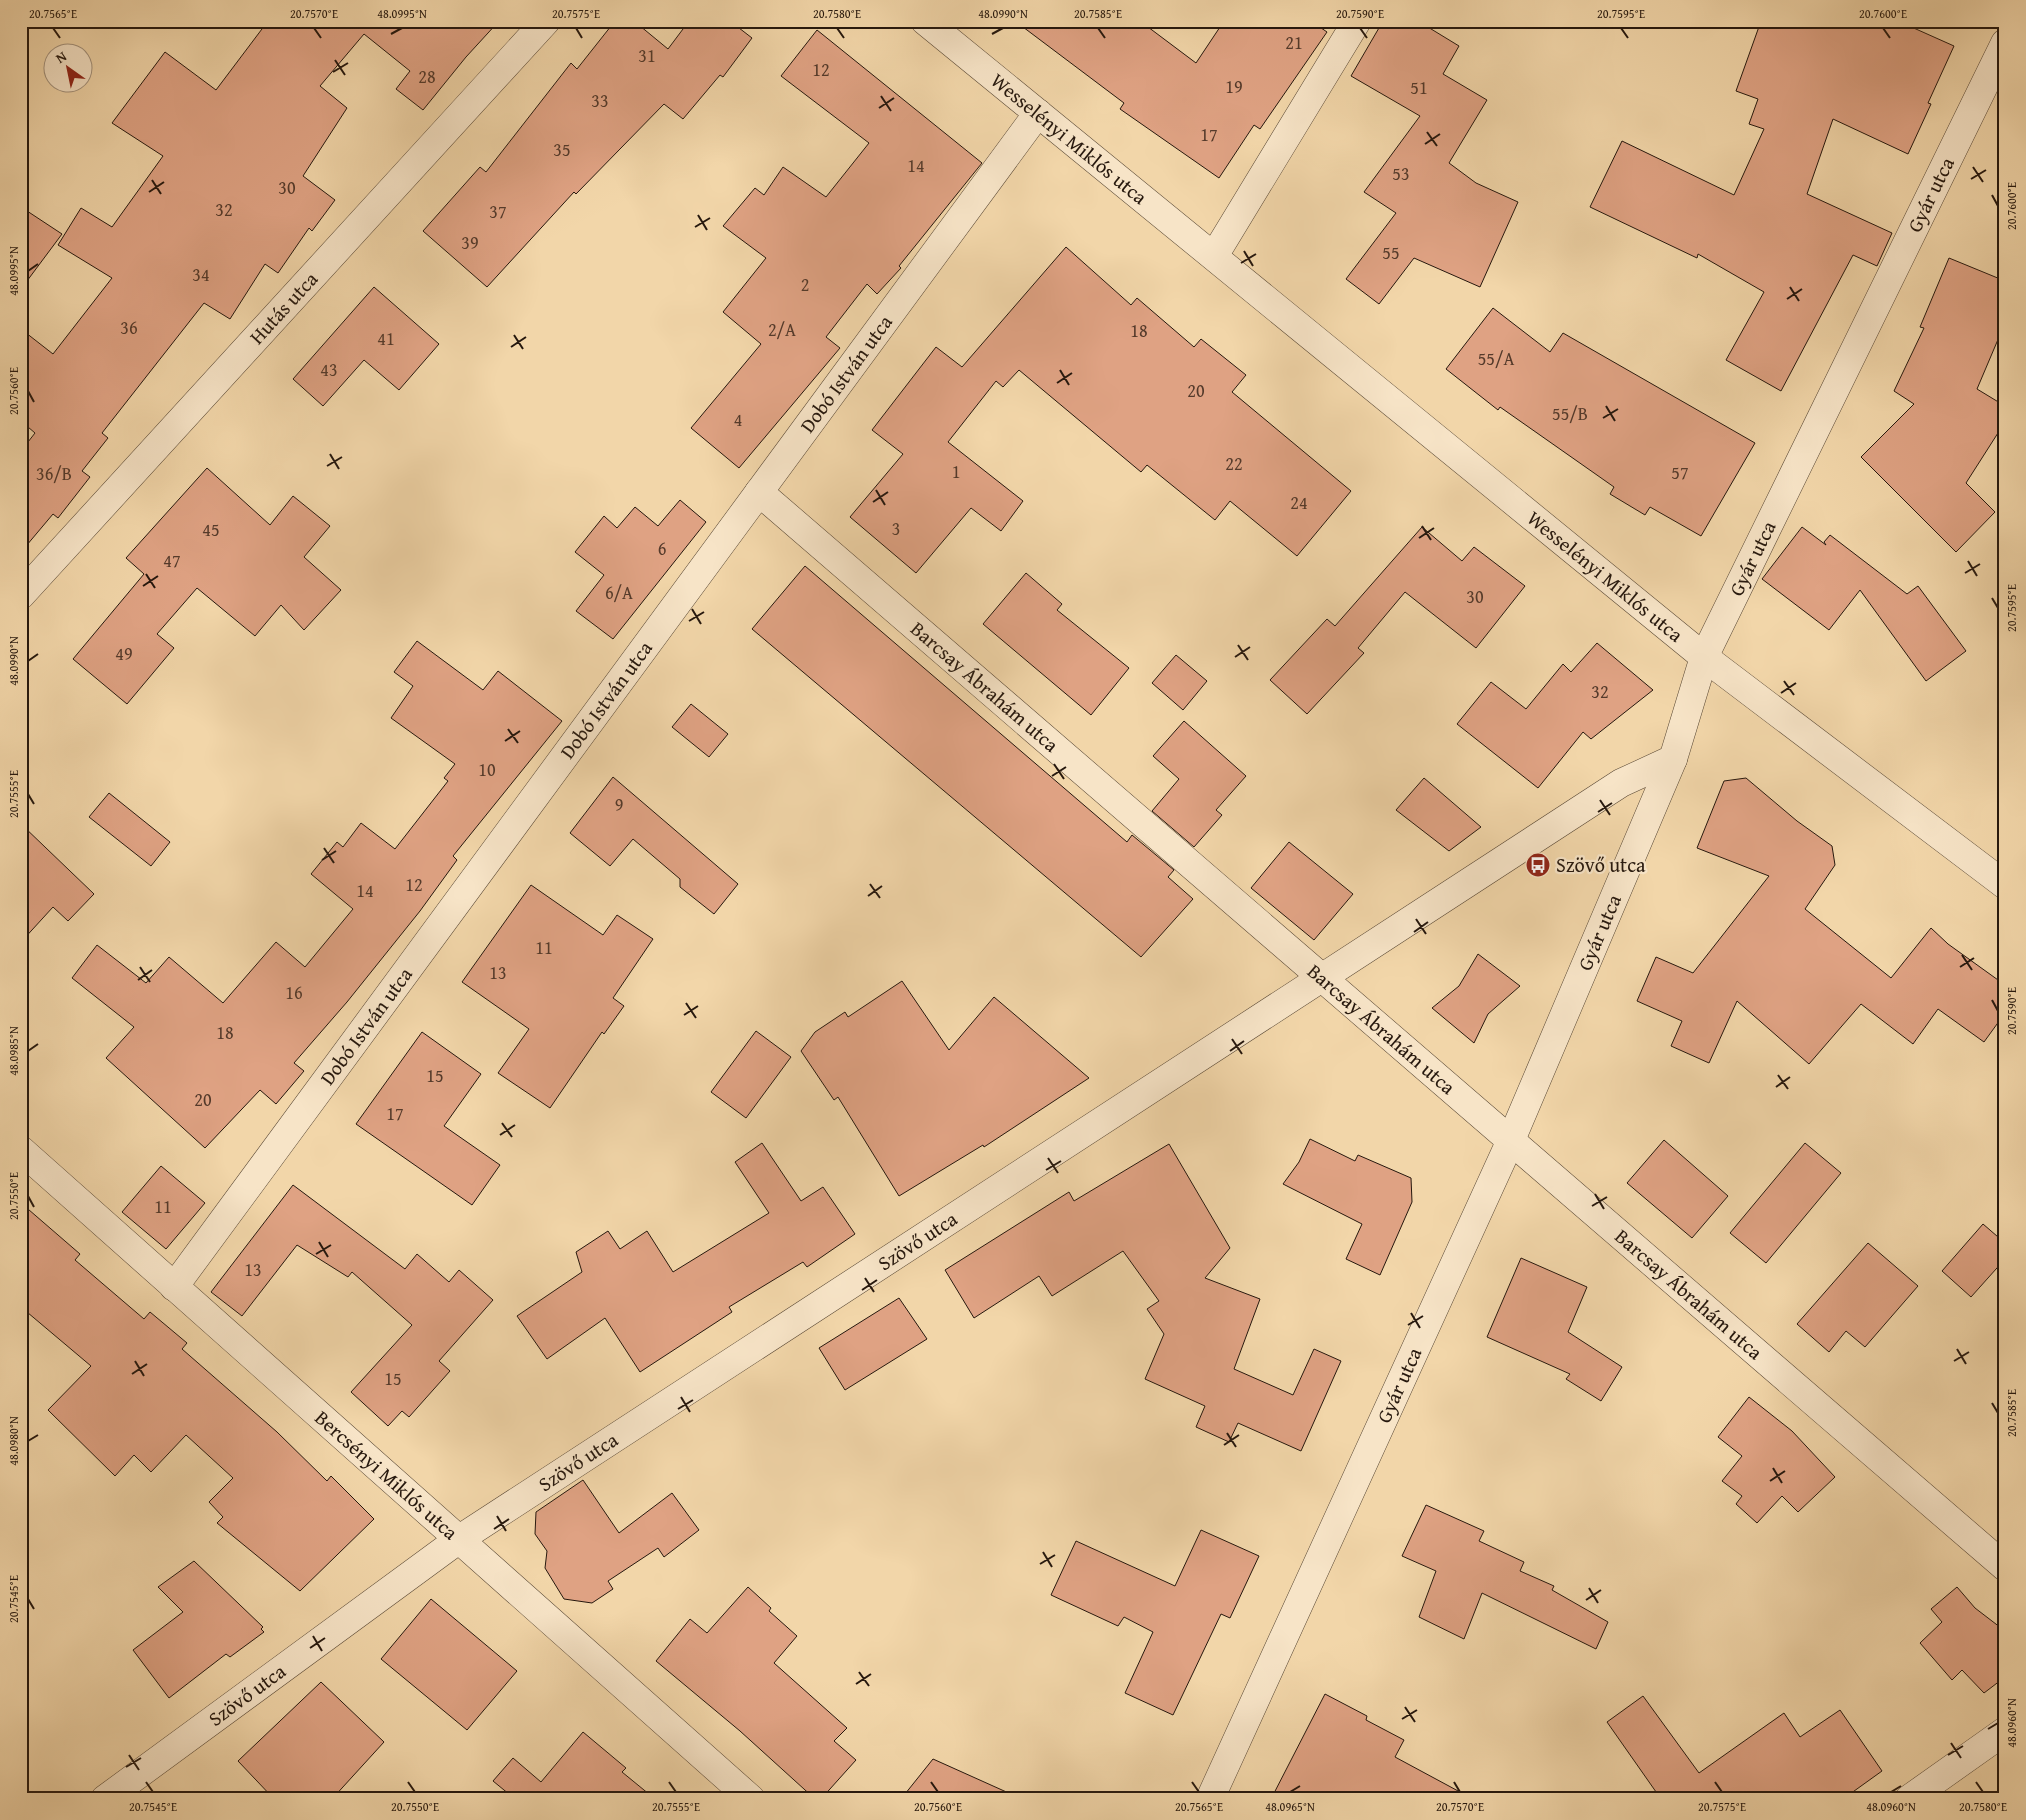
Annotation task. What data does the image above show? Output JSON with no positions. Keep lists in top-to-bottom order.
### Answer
{
  "streets": {
    "street": [
      "Wesselényi Miklós utca",
      "Gyár utca",
      "Hutás utca",
      "Dobó István utca",
      "Barcsay Ábrahám utca",
      "Szövő utca",
      "Bercsényi Miklós utca"
    ]
  },
  "crossings": [
    ["Wesselényi Miklós utca", "Gyár utca"],
    ["Wesselényi Miklós utca", "Dobó István utca"],
    ["Gyár utca", "Barcsay Ábrahám utca"],
    ["Gyár utca", "Szövő utca"],
    ["Dobó István utca", "Barcsay Ábrahám utca"],
    ["Dobó István utca", "Bercsényi Miklós utca"],
    ["Barcsay Ábrahám utca", "Szövő utca"],
    ["Szövő utca", "Bercsényi Miklós utca"]
  ],
  "places": {
    "bus stop": ["Szövő utca"]
  },
  "house_numbers": [
    "21",
    "31",
    "12",
    "28",
    "19",
    "51",
    "33",
    "17",
    "35",
    "14",
    "53",
    "30",
    "32",
    "37",
    "39",
    "55",
    "34",
    "2",
    "36",
    "2/A",
    "18",
    "41",
    "55/A",
    "43",
    "20",
    "55/B",
    "4",
    "22",
    "1",
    "57",
    "36/B",
    "24",
    "3",
    "45",
    "6",
    "47",
    "6/A",
    "30",
    "49",
    "32",
    "10",
    "9",
    "12",
    "14",
    "11",
    "13",
    "16",
    "18",
    "15",
    "20",
    "17",
    "11",
    "13",
    "15"
  ],
  "north": "top left",
  "coordinates": [
    "20.7565°E",
    "20.7570°E",
    "48.0995°N",
    "20.7575°E",
    "20.7580°E",
    "48.0990°N",
    "20.7585°E",
    "20.7590°E",
    "20.7595°E",
    "20.7600°E",
    "20.7560°E",
    "20.7555°E",
    "48.0985°N",
    "20.7550°E",
    "48.0980°N",
    "20.7545°E",
    "48.0960°N",
    "48.0965°N"
  ]
}
